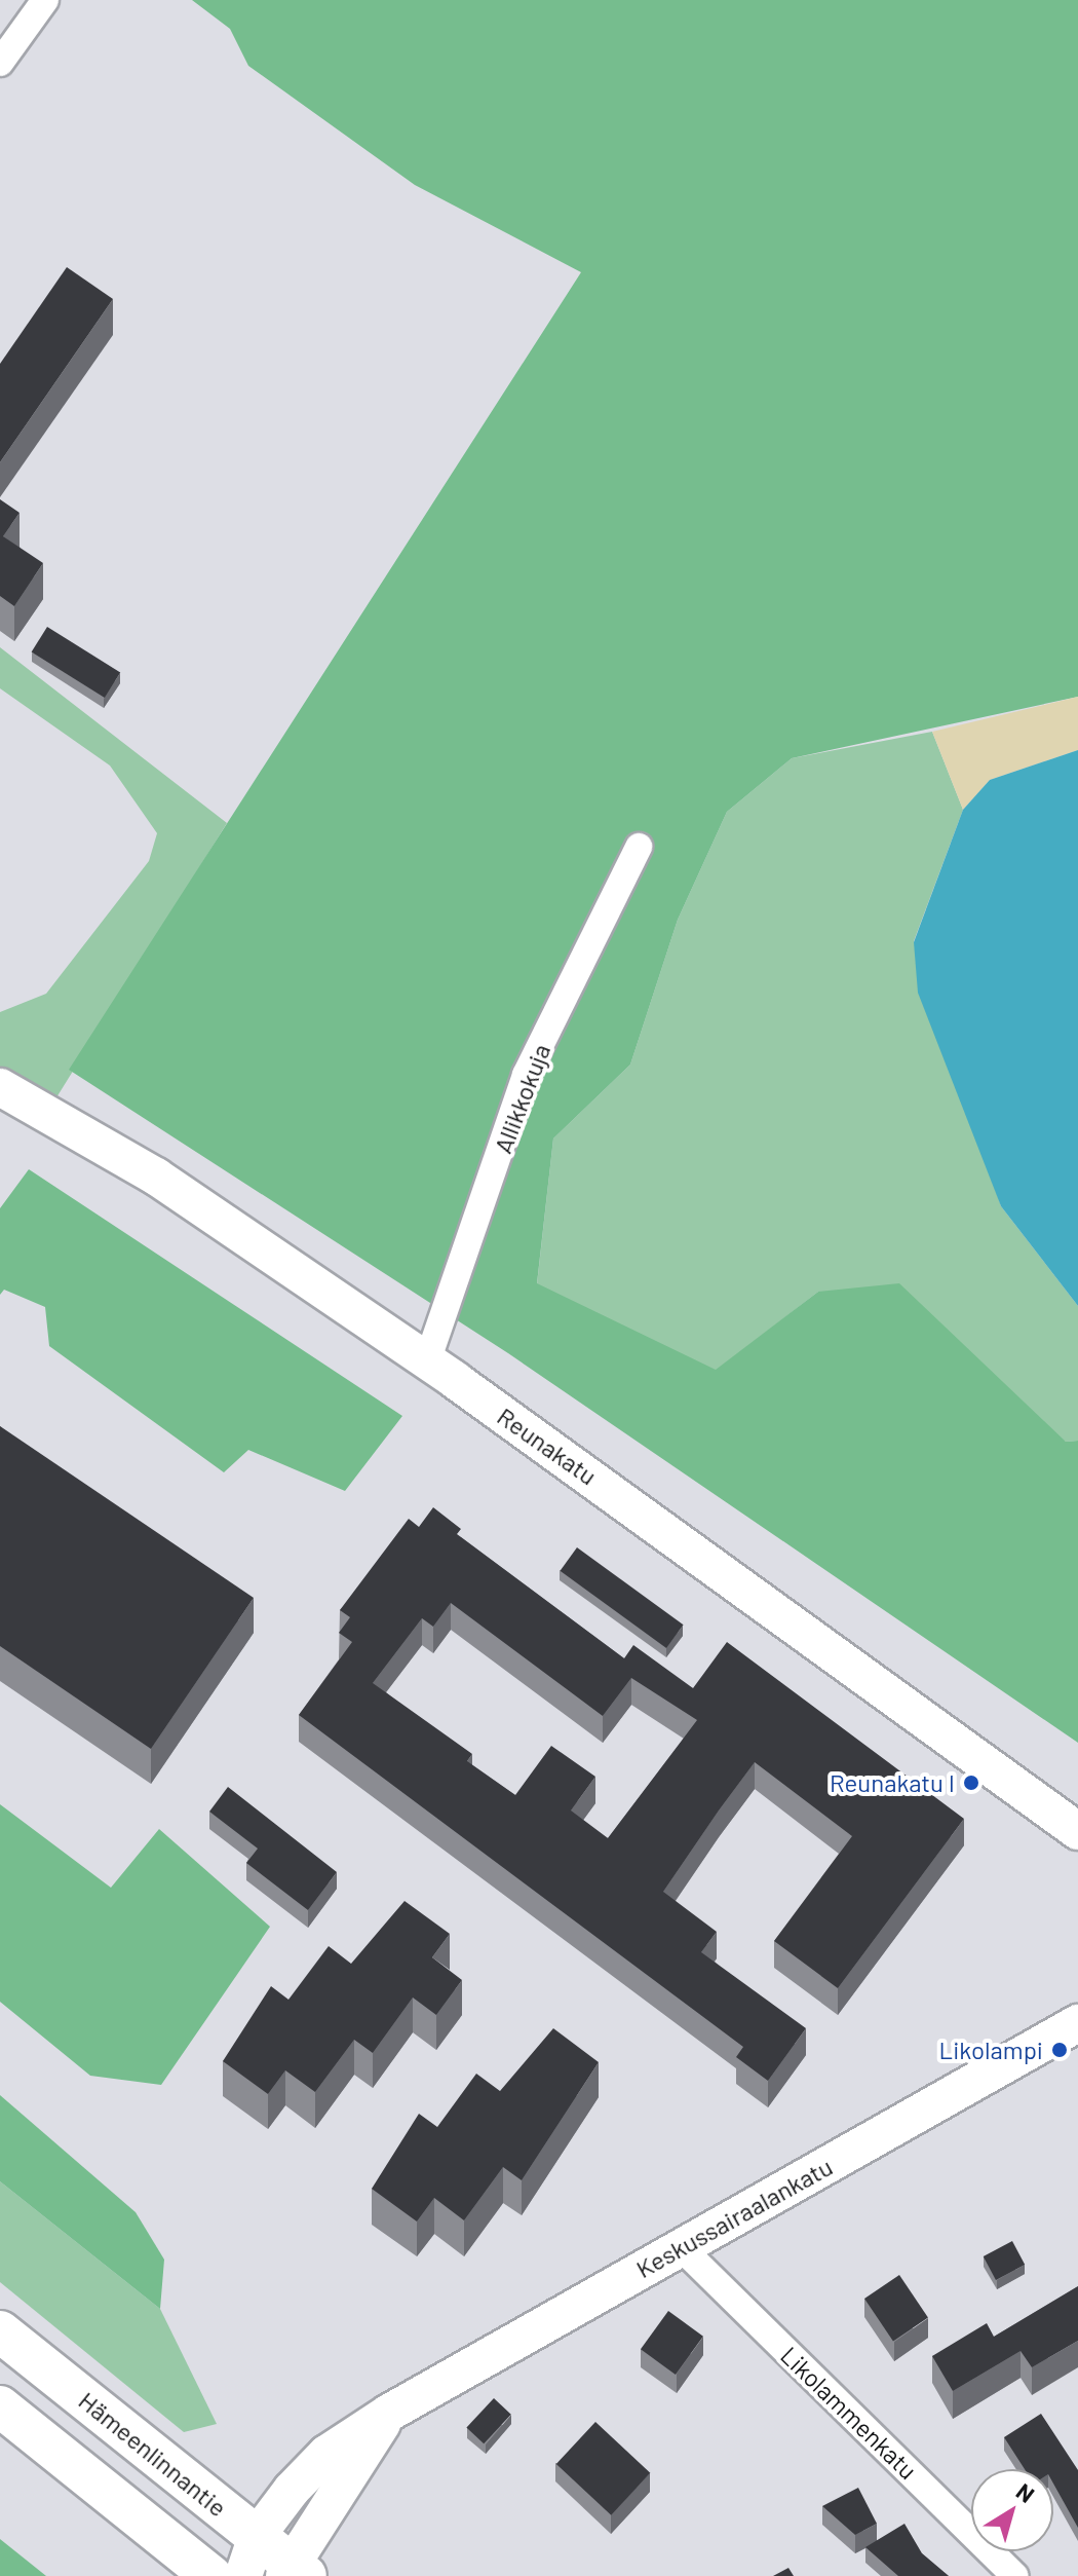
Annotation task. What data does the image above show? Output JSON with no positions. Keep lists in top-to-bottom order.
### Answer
{
  "streets": {
    "main road": ["Hämeenlinnantie"],
    "street": [
      "Allikkokuja",
      "Reunakatu",
      "Keskussairaalankatu",
      "Likolammenkatu"
    ]
  },
  "crossings": [
    ["Allikkokuja", "Reunakatu"],
    ["Keskussairaalankatu", "Likolammenkatu"],
    ["Keskussairaalankatu", "Hämeenlinnantie"]
  ],
  "places": ["Reunakatu I", "Likolampi"],
  "north": "top right"
}
